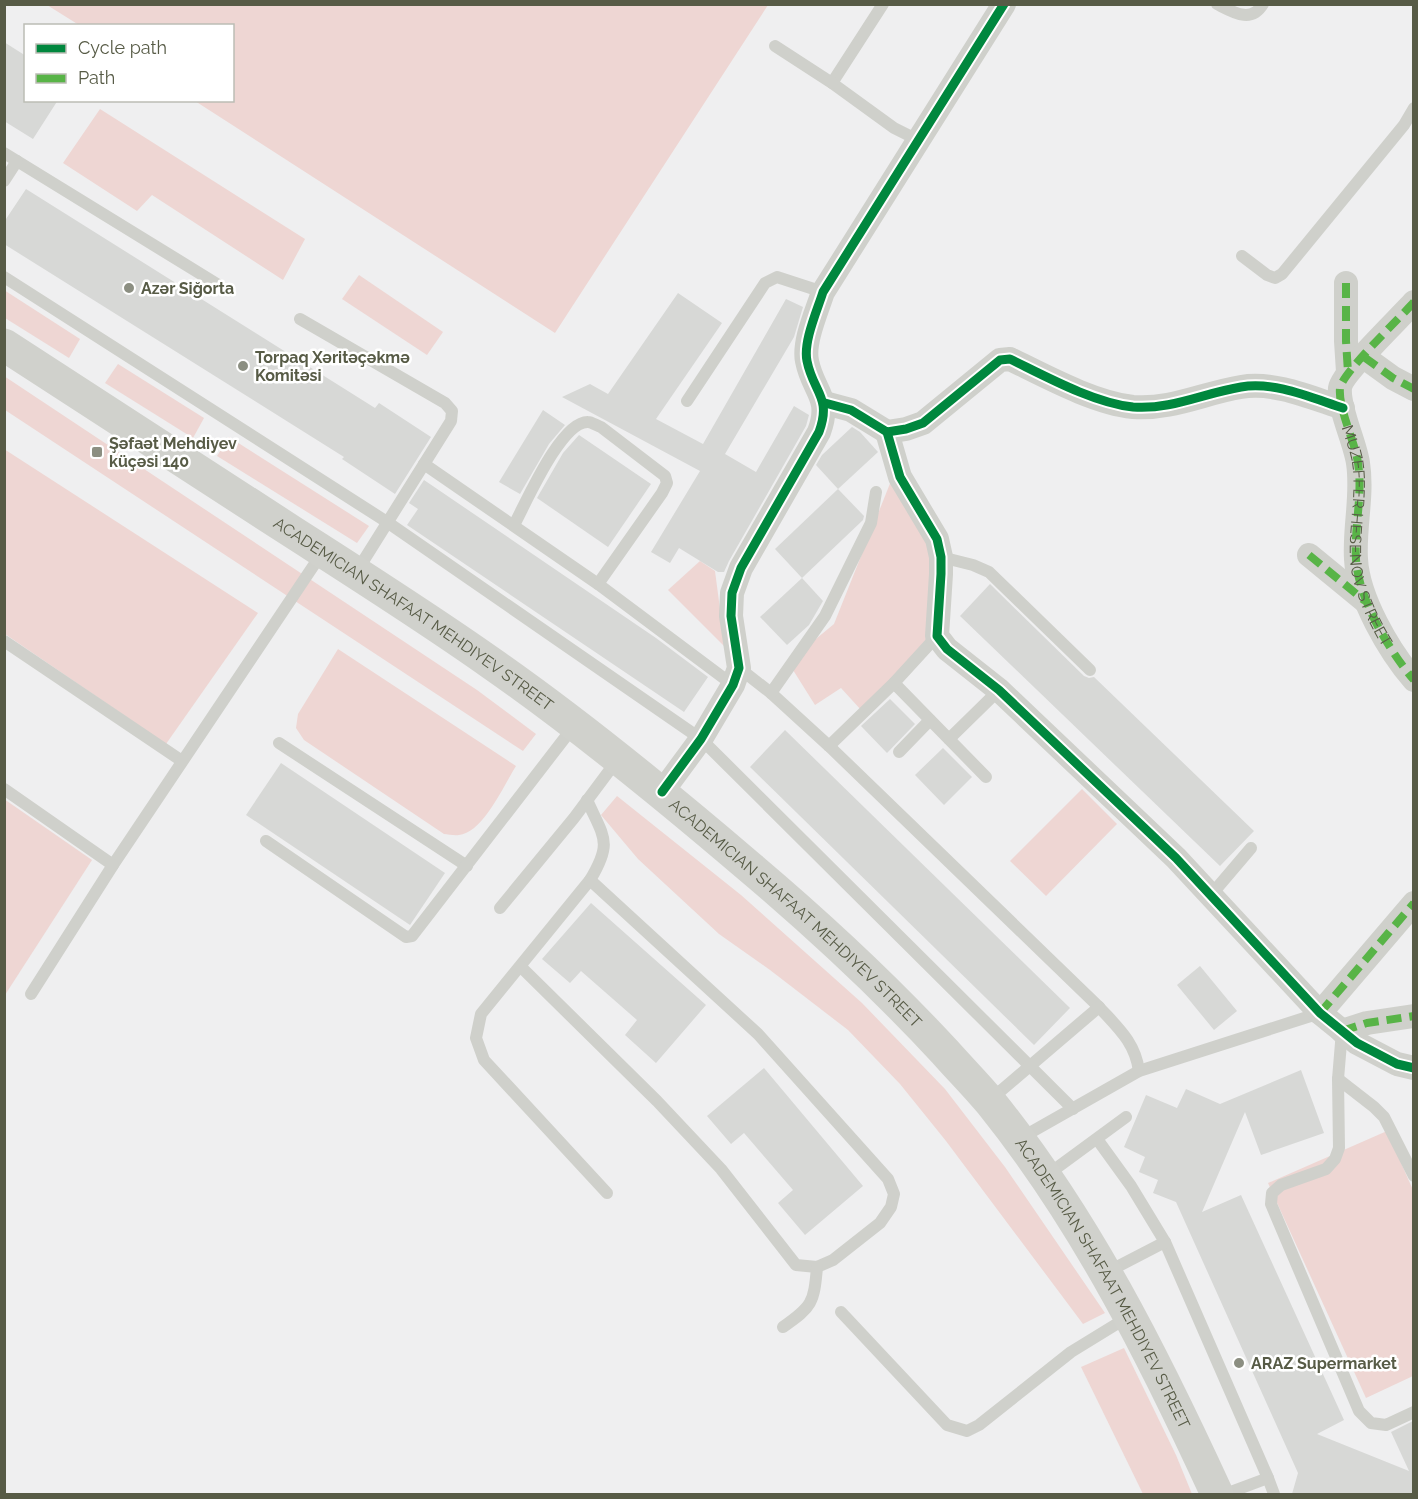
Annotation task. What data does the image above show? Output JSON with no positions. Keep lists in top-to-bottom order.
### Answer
{
  "streets": {
    "main road": ["ACADEMICIAN SHAFAAT MEHDIYEV STREET"],
    "street": ["MUZЕFFЕR HЕSЕNOV STREET"]
  },
  "places": {
    "other": ["Azər Siğorta", "Torpaq Xəritəçəkmə Komitəsi", "ARAZ Supermarket"],
    "transit": ["Şəfaət Mehdiyev küçəsi 140"]
  },
  "legend": ["Cycle path", "Path"]
}
